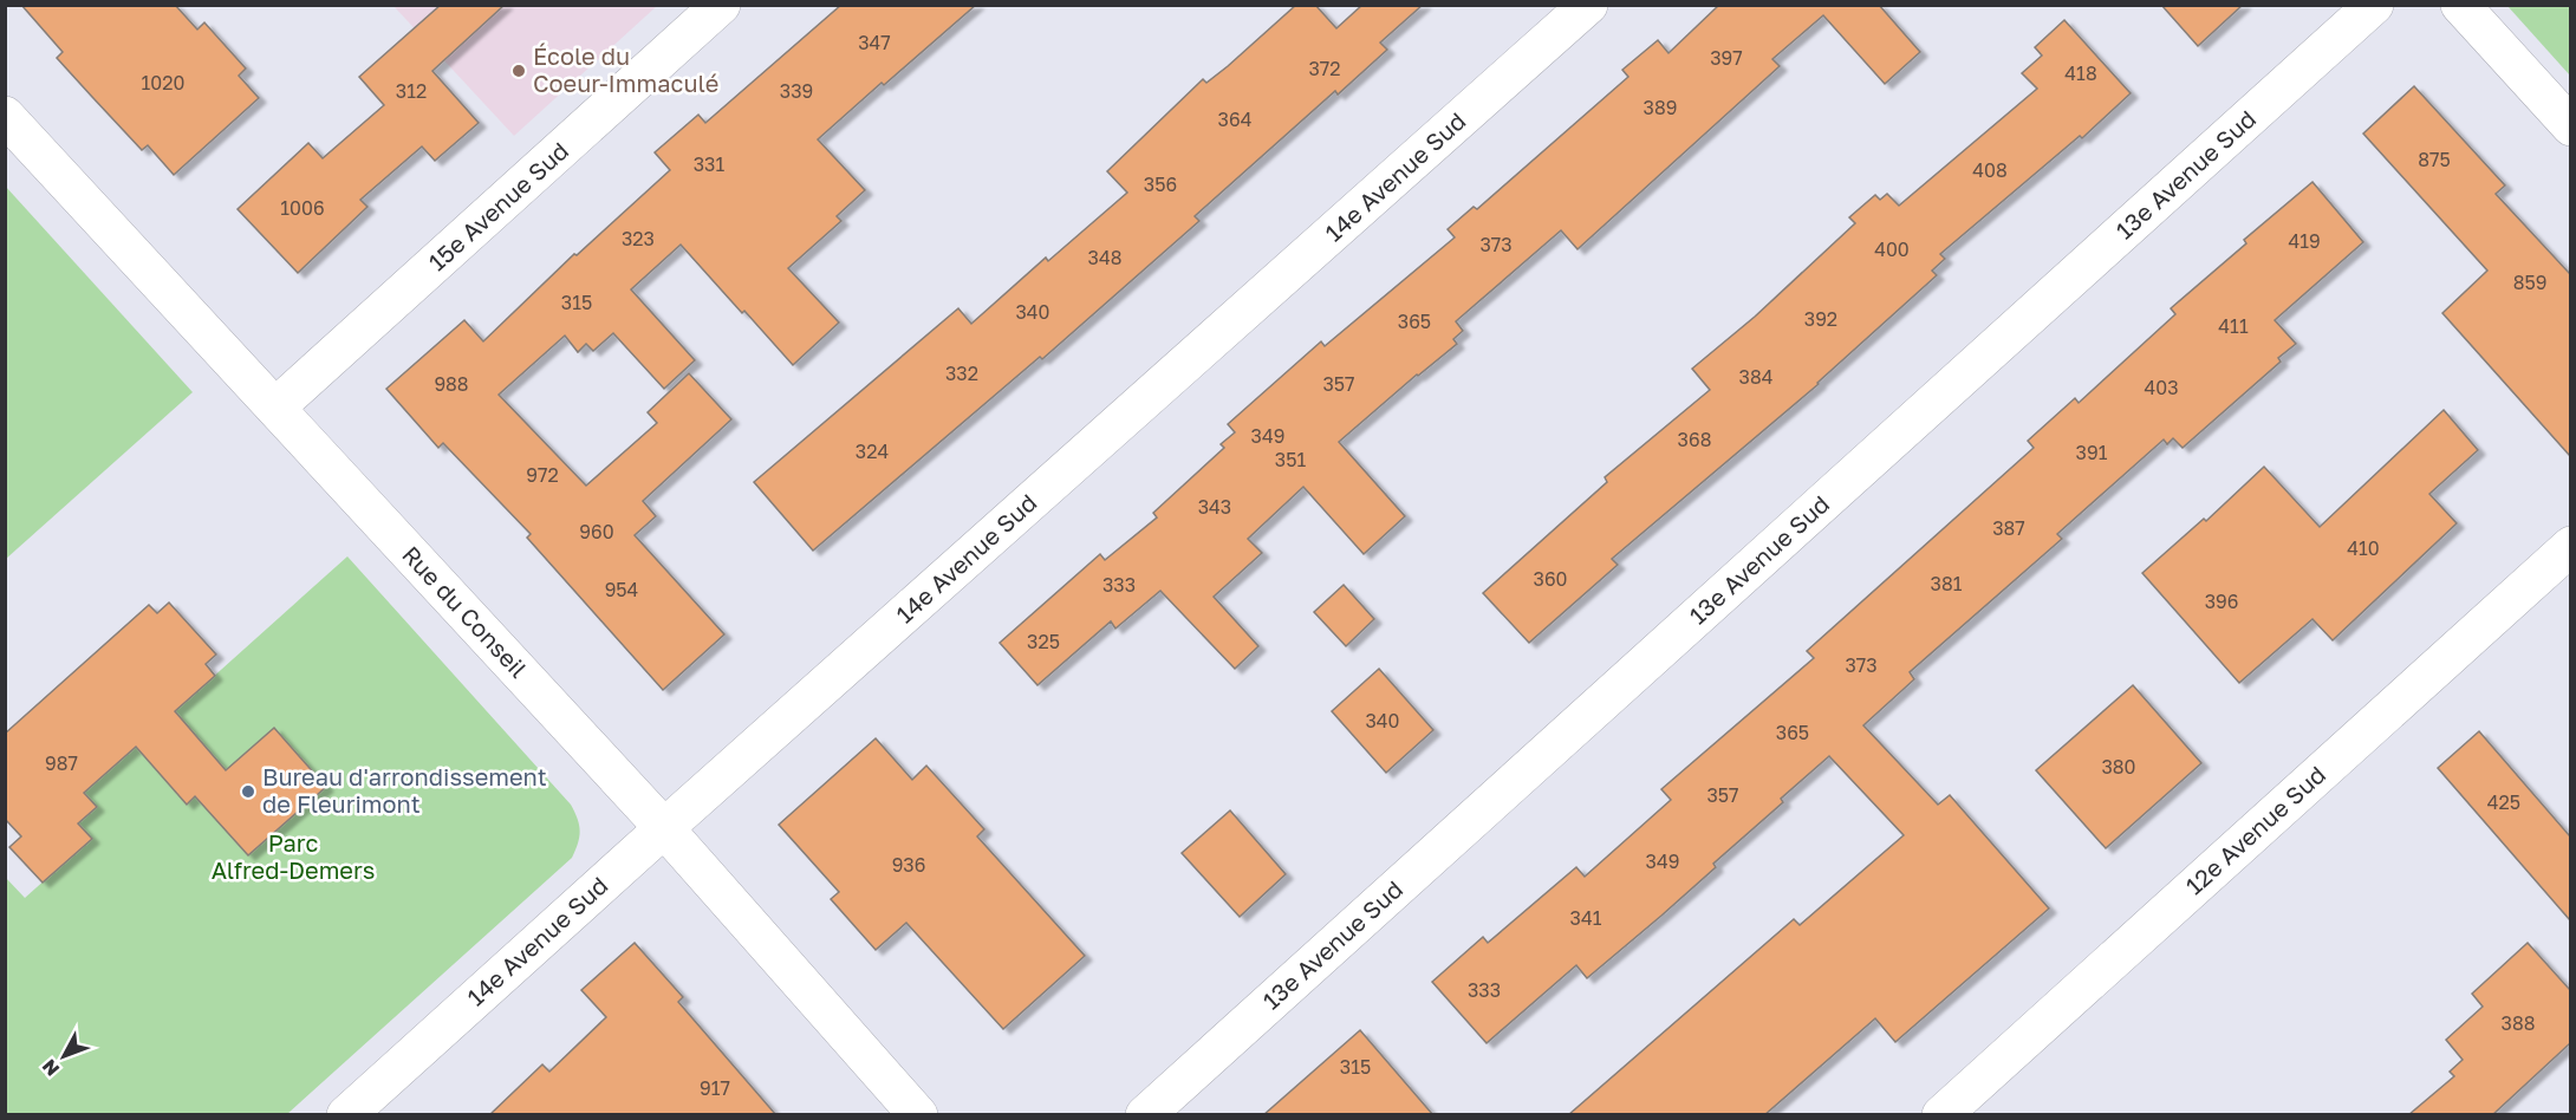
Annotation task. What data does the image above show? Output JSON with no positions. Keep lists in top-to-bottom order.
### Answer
{
  "streets": {
    "street": [
      "13e Avenue Sud",
      "14e Avenue Sud",
      "15e Avenue Sud",
      "Rue du Conseil",
      "12e Avenue Sud"
    ]
  },
  "crossings": [
    ["14e Avenue Sud", "Rue du Conseil"],
    ["15e Avenue Sud", "Rue du Conseil"]
  ],
  "parks": ["Parc Alfred-Demers"],
  "places": ["École du Coeur-Immaculé", "Bureau d'arrondissement de Fleurimont"],
  "house_numbers": [
    "347",
    "397",
    "372",
    "418",
    "1020",
    "312",
    "339",
    "389",
    "364",
    "875",
    "331",
    "408",
    "356",
    "1006",
    "323",
    "419",
    "373",
    "400",
    "348",
    "859",
    "315",
    "340",
    "392",
    "365",
    "411",
    "332",
    "384",
    "988",
    "357",
    "403",
    "349",
    "368",
    "324",
    "391",
    "351",
    "972",
    "343",
    "387",
    "960",
    "410",
    "360",
    "381",
    "333",
    "954",
    "396",
    "325",
    "373",
    "340",
    "365",
    "987",
    "380",
    "357",
    "425",
    "349",
    "936",
    "341",
    "333",
    "388",
    "315",
    "917"
  ],
  "north": "bottom left"
}
